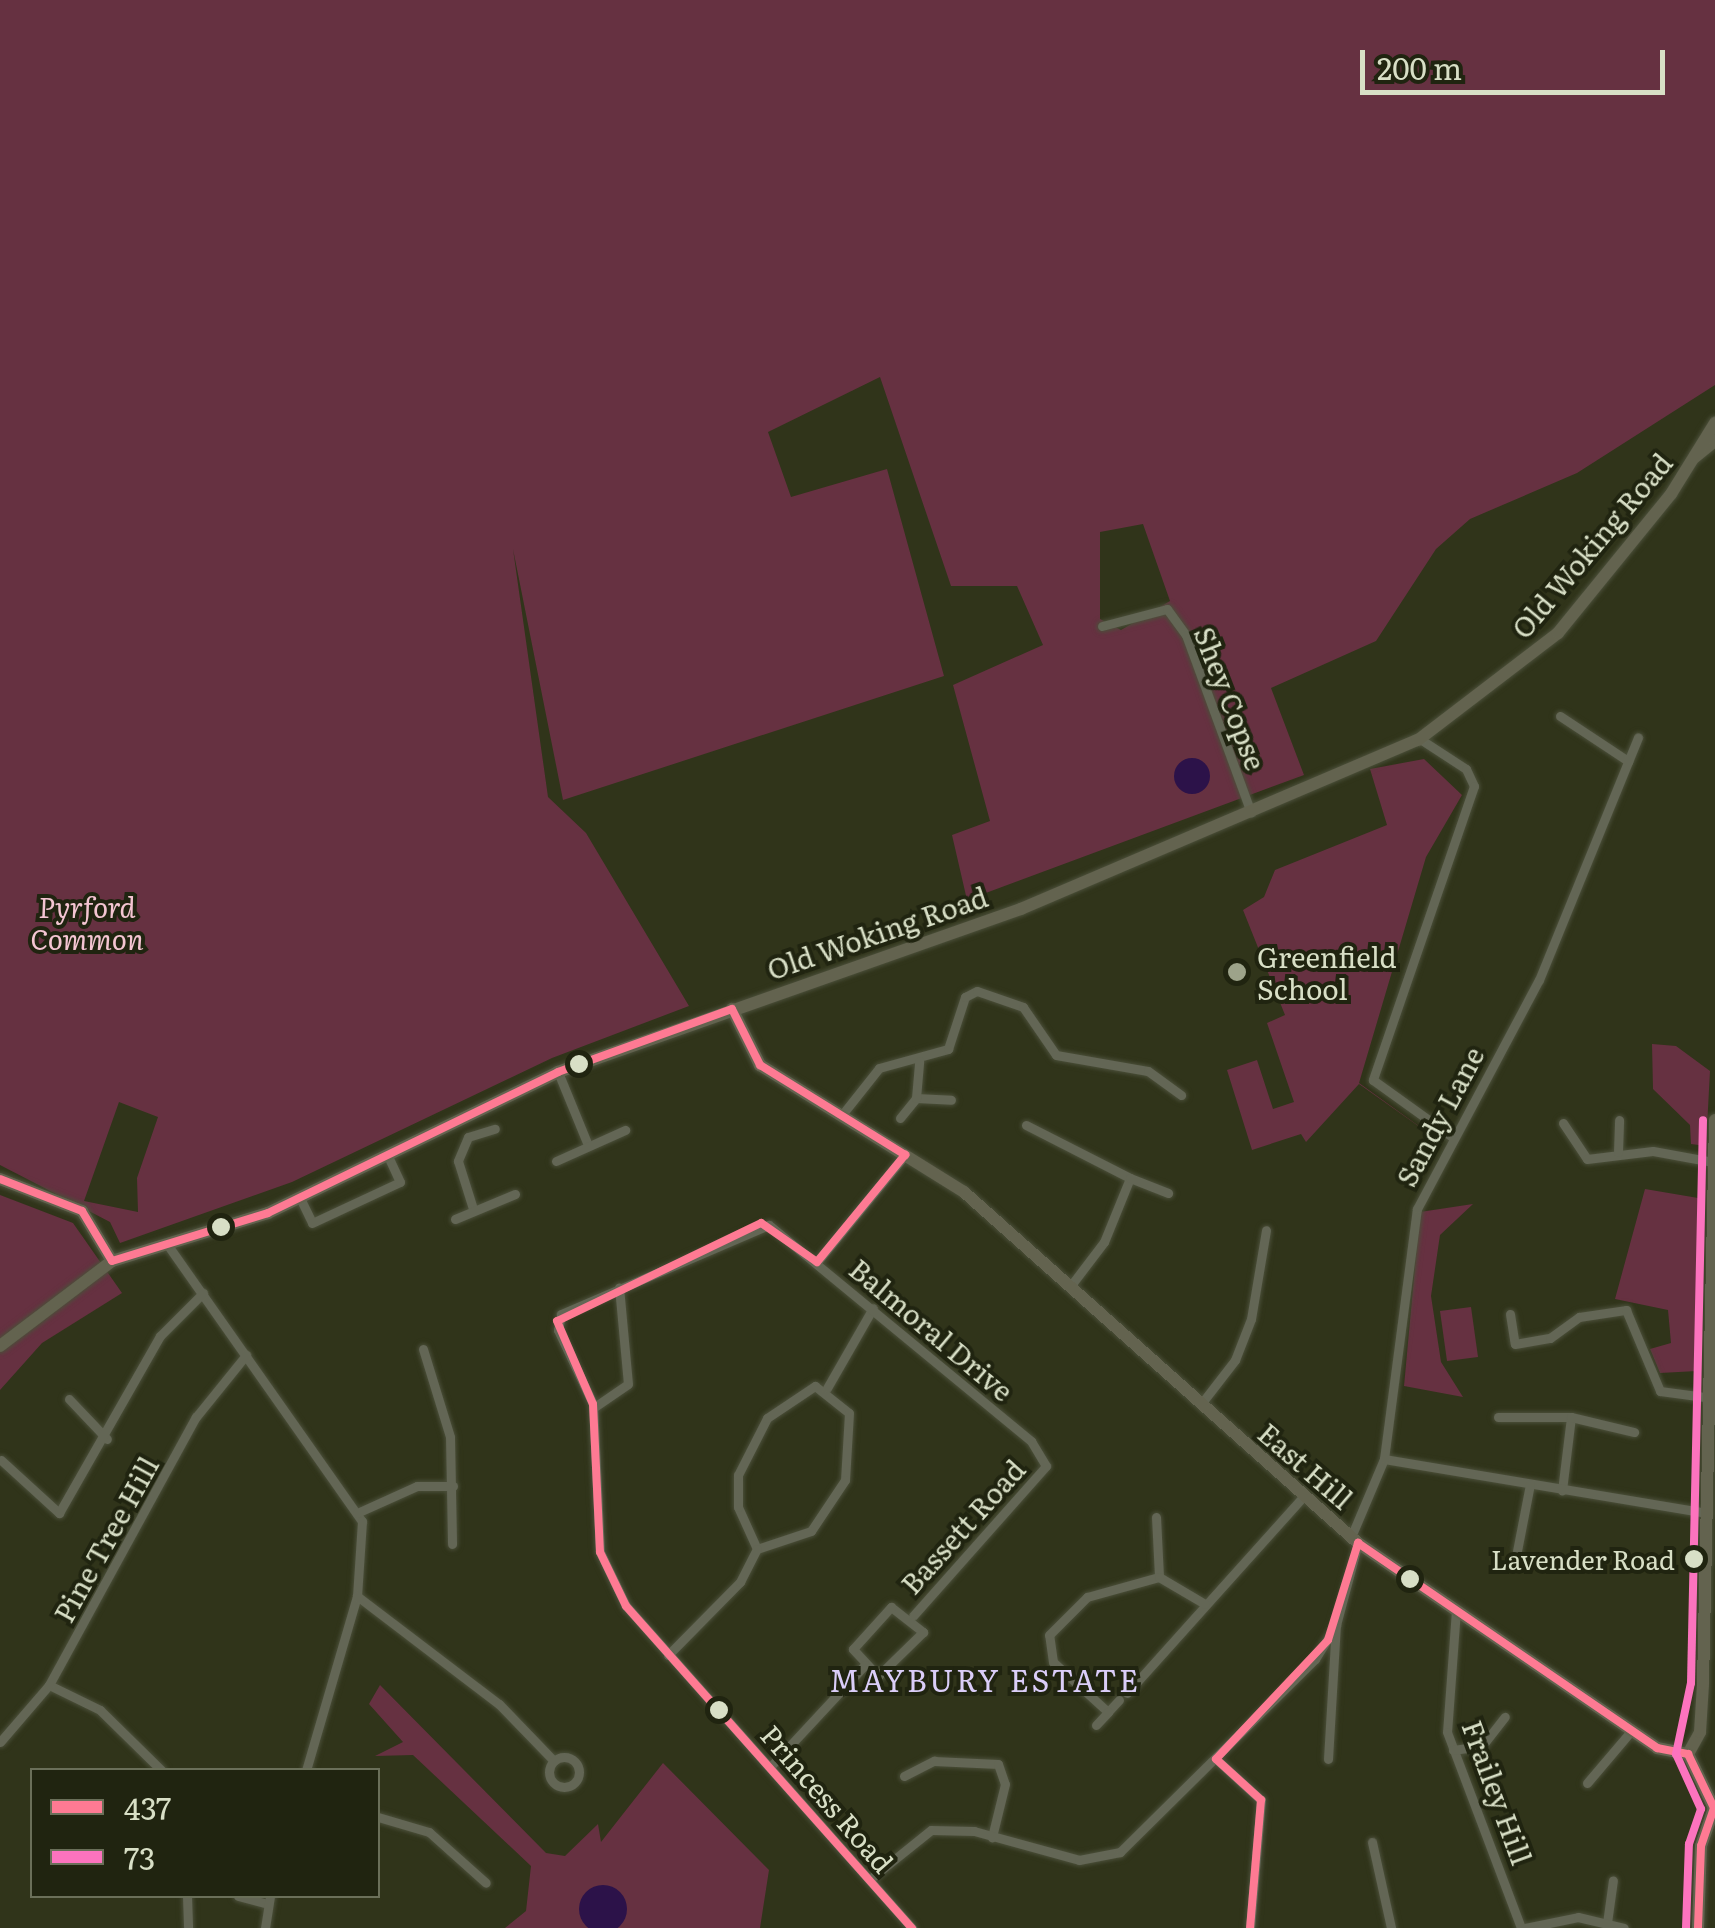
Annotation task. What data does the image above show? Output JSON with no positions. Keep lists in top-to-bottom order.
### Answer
{
  "streets": {
    "street": [
      "Old Woking Road",
      "Shey Copse",
      "Sandy Lane",
      "Balmoral Drive",
      "East Hill",
      "Bassett Road",
      "Pine Tree Hill",
      "Frailey Hill",
      "Princess Road"
    ]
  },
  "crossings": [
    ["Old Woking Road", "Shey Copse"],
    ["Old Woking Road", "East Hill"],
    ["Sandy Lane", "East Hill"],
    ["Balmoral Drive", "Bassett Road"],
    ["Balmoral Drive", "Princess Road"],
    ["East Hill", "Frailey Hill"]
  ],
  "districts": ["MAYBURY ESTATE"],
  "parks": ["Pyrford Common"],
  "places": ["Greenfield School", "Lavender Road"],
  "lines": ["transit line 437", "transit line 73"],
  "legend": ["437", "73"],
  "scale_bar": "200 m"
}
